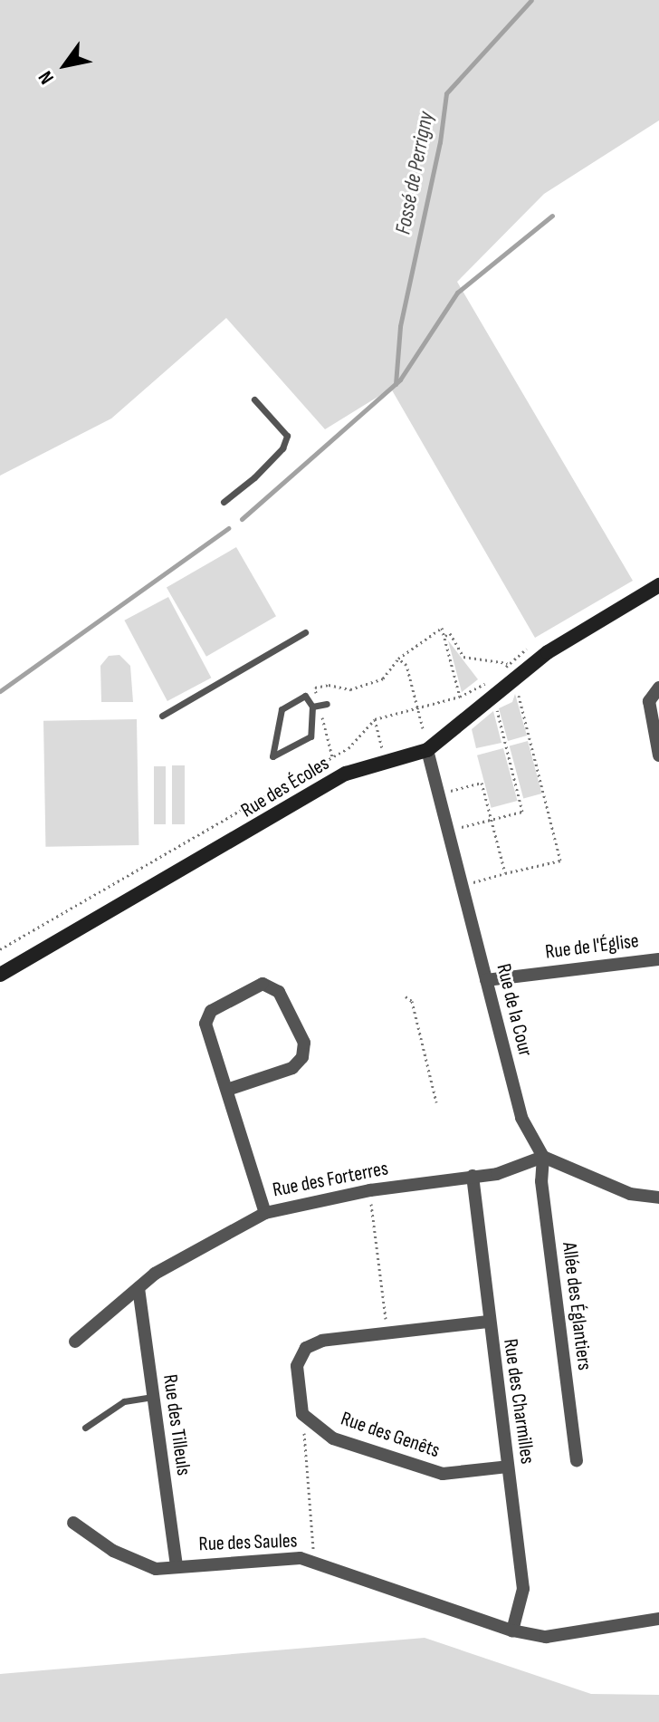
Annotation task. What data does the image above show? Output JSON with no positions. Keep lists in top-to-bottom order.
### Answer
{
  "streets": {
    "main road": ["Rue des Écoles"],
    "street": [
      "Rue de l'Église",
      "Rue de la Cour",
      "Rue des Forterres",
      "Allée des Églantiers",
      "Rue des Charmilles",
      "Rue des Tilleuls",
      "Rue des Genêts",
      "Rue des Saules"
    ]
  },
  "crossings": [
    ["Rue des Écoles", "Rue de la Cour"],
    ["Rue de l'Église", "Rue de la Cour"],
    ["Rue de la Cour", "Rue des Forterres"],
    ["Rue de la Cour", "Allée des Églantiers"],
    ["Rue des Forterres", "Allée des Églantiers"],
    ["Rue des Forterres", "Rue des Charmilles"],
    ["Rue des Forterres", "Rue des Tilleuls"],
    ["Rue des Charmilles", "Rue des Genêts"],
    ["Rue des Charmilles", "Rue des Saules"],
    ["Rue des Tilleuls", "Rue des Saules"]
  ],
  "water": ["Fossé de Perrigny"],
  "north": "bottom left"
}
